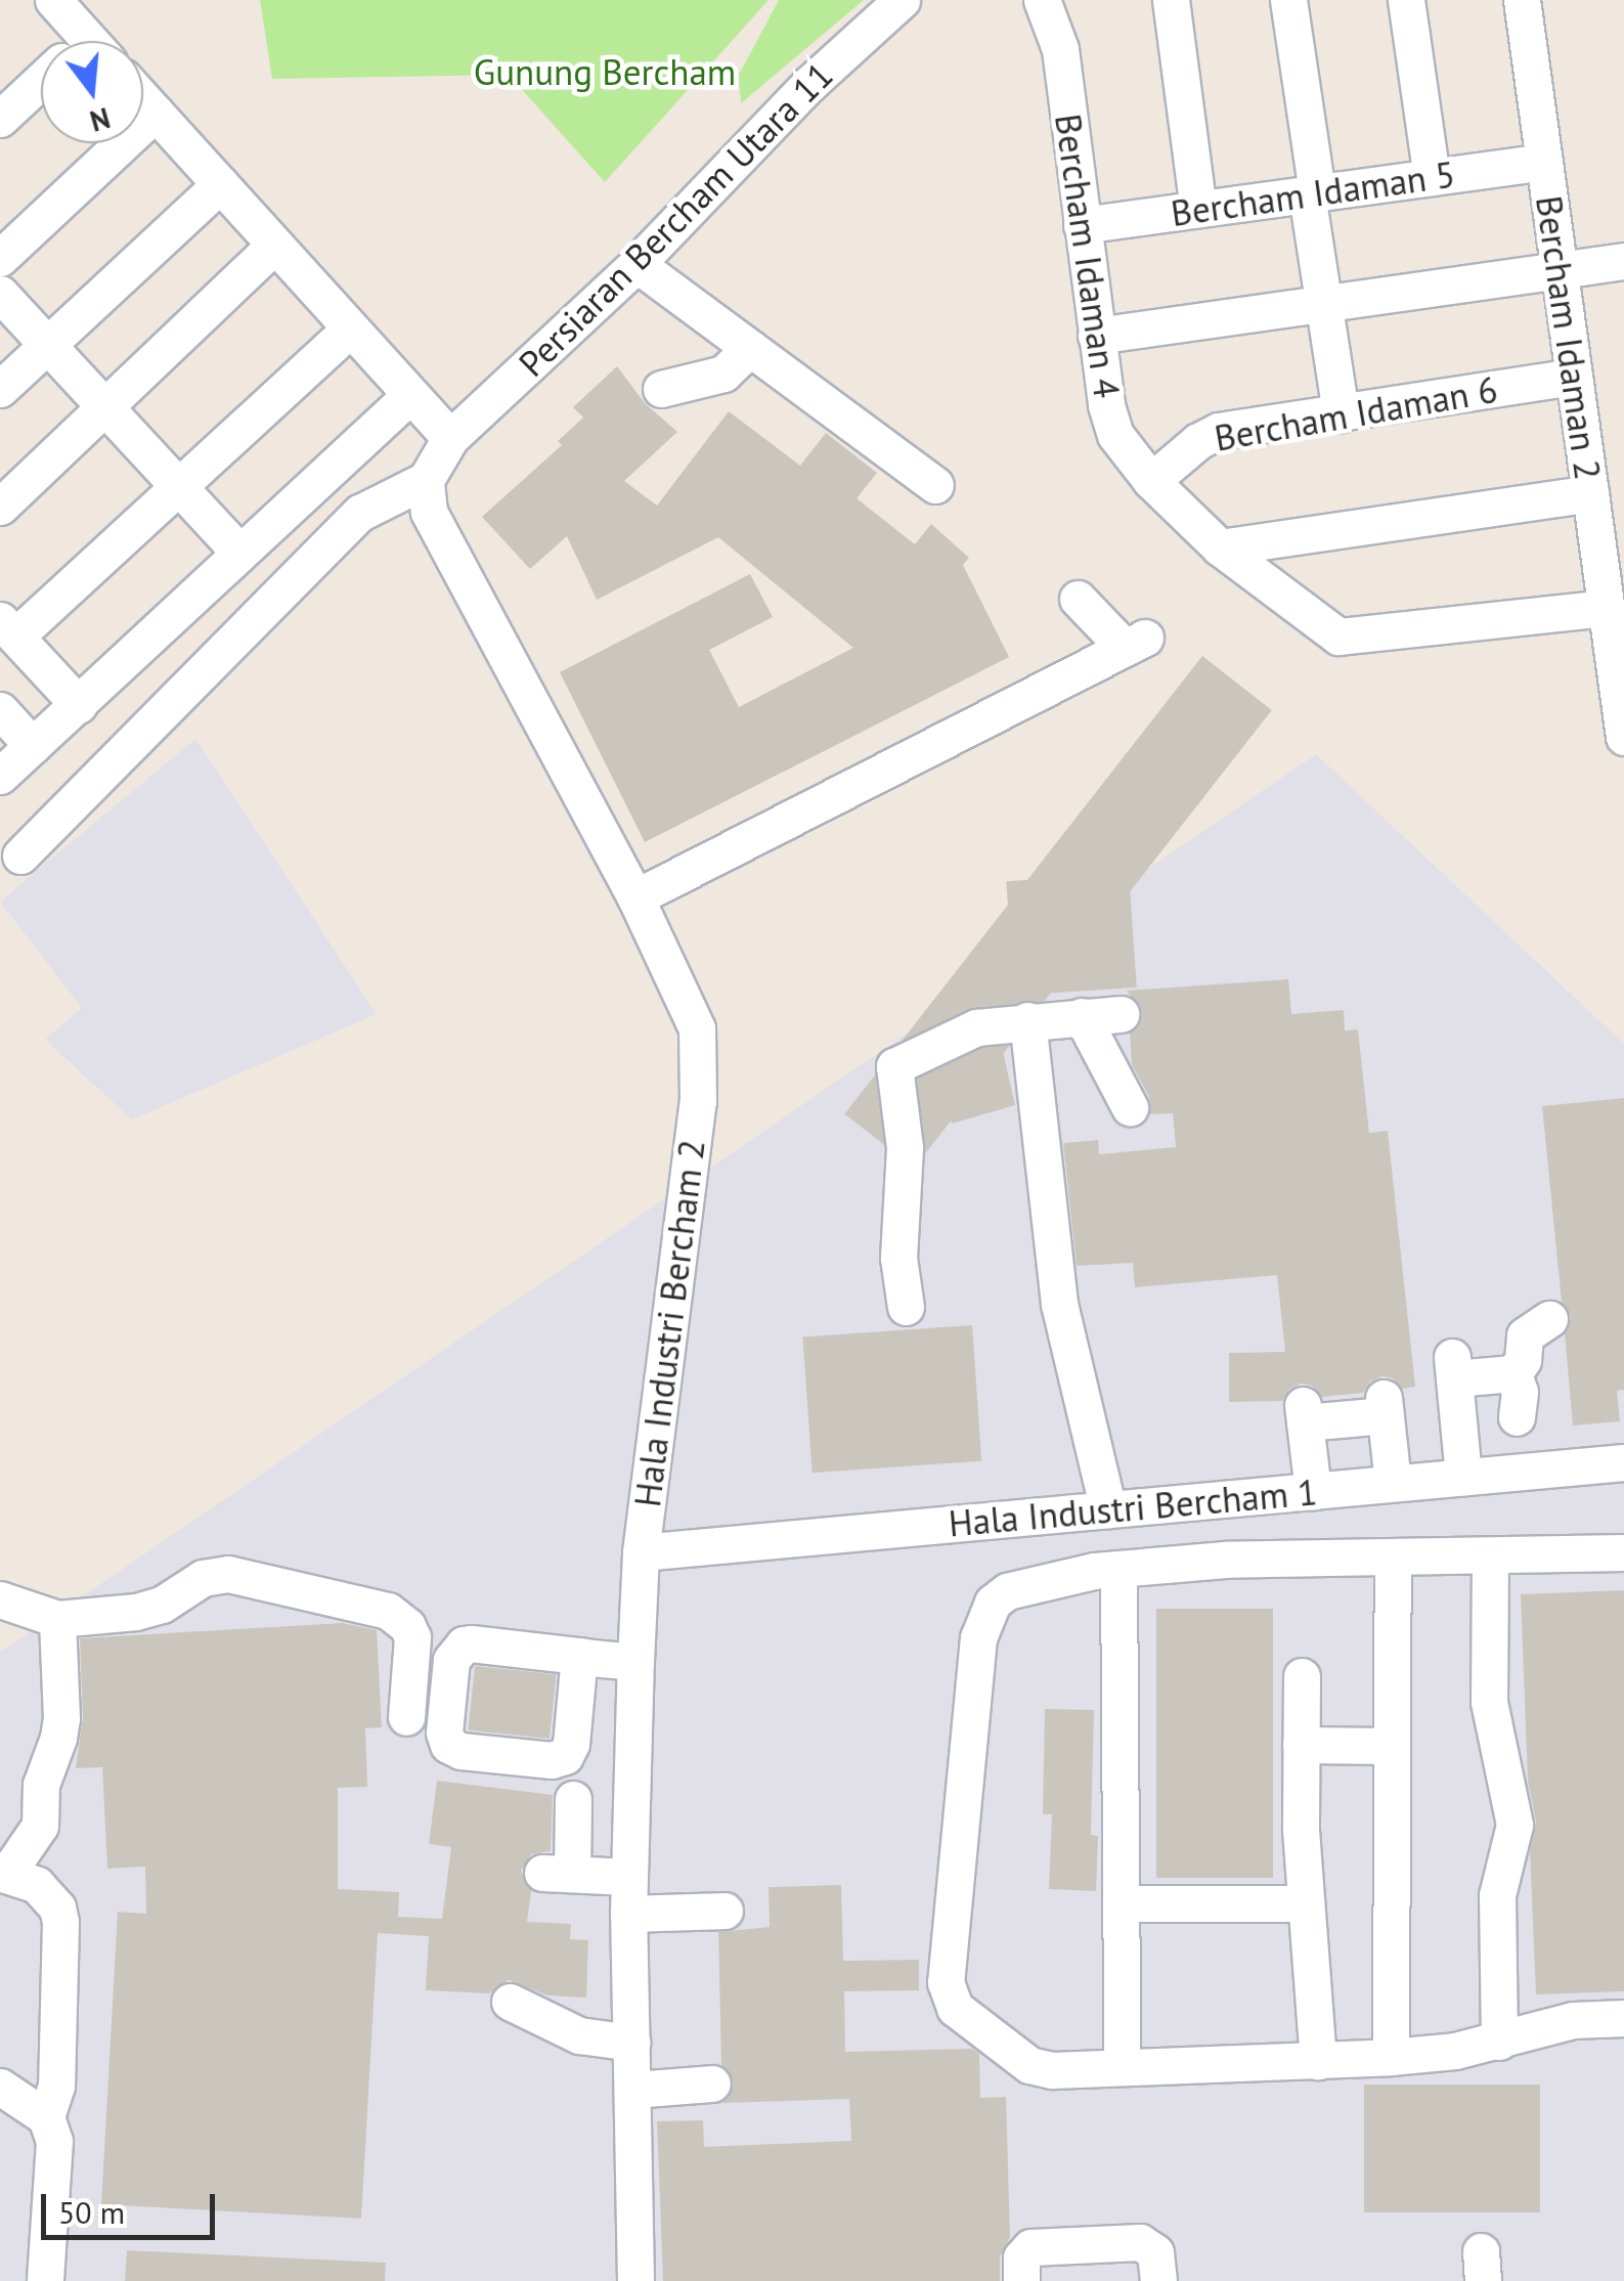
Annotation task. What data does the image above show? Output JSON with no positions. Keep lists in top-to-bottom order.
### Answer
{
  "streets": {
    "street": [
      "Bercham Idaman 5",
      "Persiaran Bercham Utara 11",
      "Bercham Idaman 4",
      "Bercham Idaman 2",
      "Bercham Idaman 6",
      "Hala Industri Bercham 2",
      "Hala Industri Bercham 1"
    ]
  },
  "crossings": [
    ["Bercham Idaman 5", "Bercham Idaman 4"],
    ["Bercham Idaman 5", "Bercham Idaman 2"],
    ["Bercham Idaman 4", "Bercham Idaman 2"],
    ["Bercham Idaman 4", "Bercham Idaman 6"],
    ["Bercham Idaman 2", "Bercham Idaman 6"],
    ["Hala Industri Bercham 2", "Hala Industri Bercham 1"]
  ],
  "parks": ["Gunung Bercham"],
  "scale_bar": "50 m",
  "north": "bottom"
}
